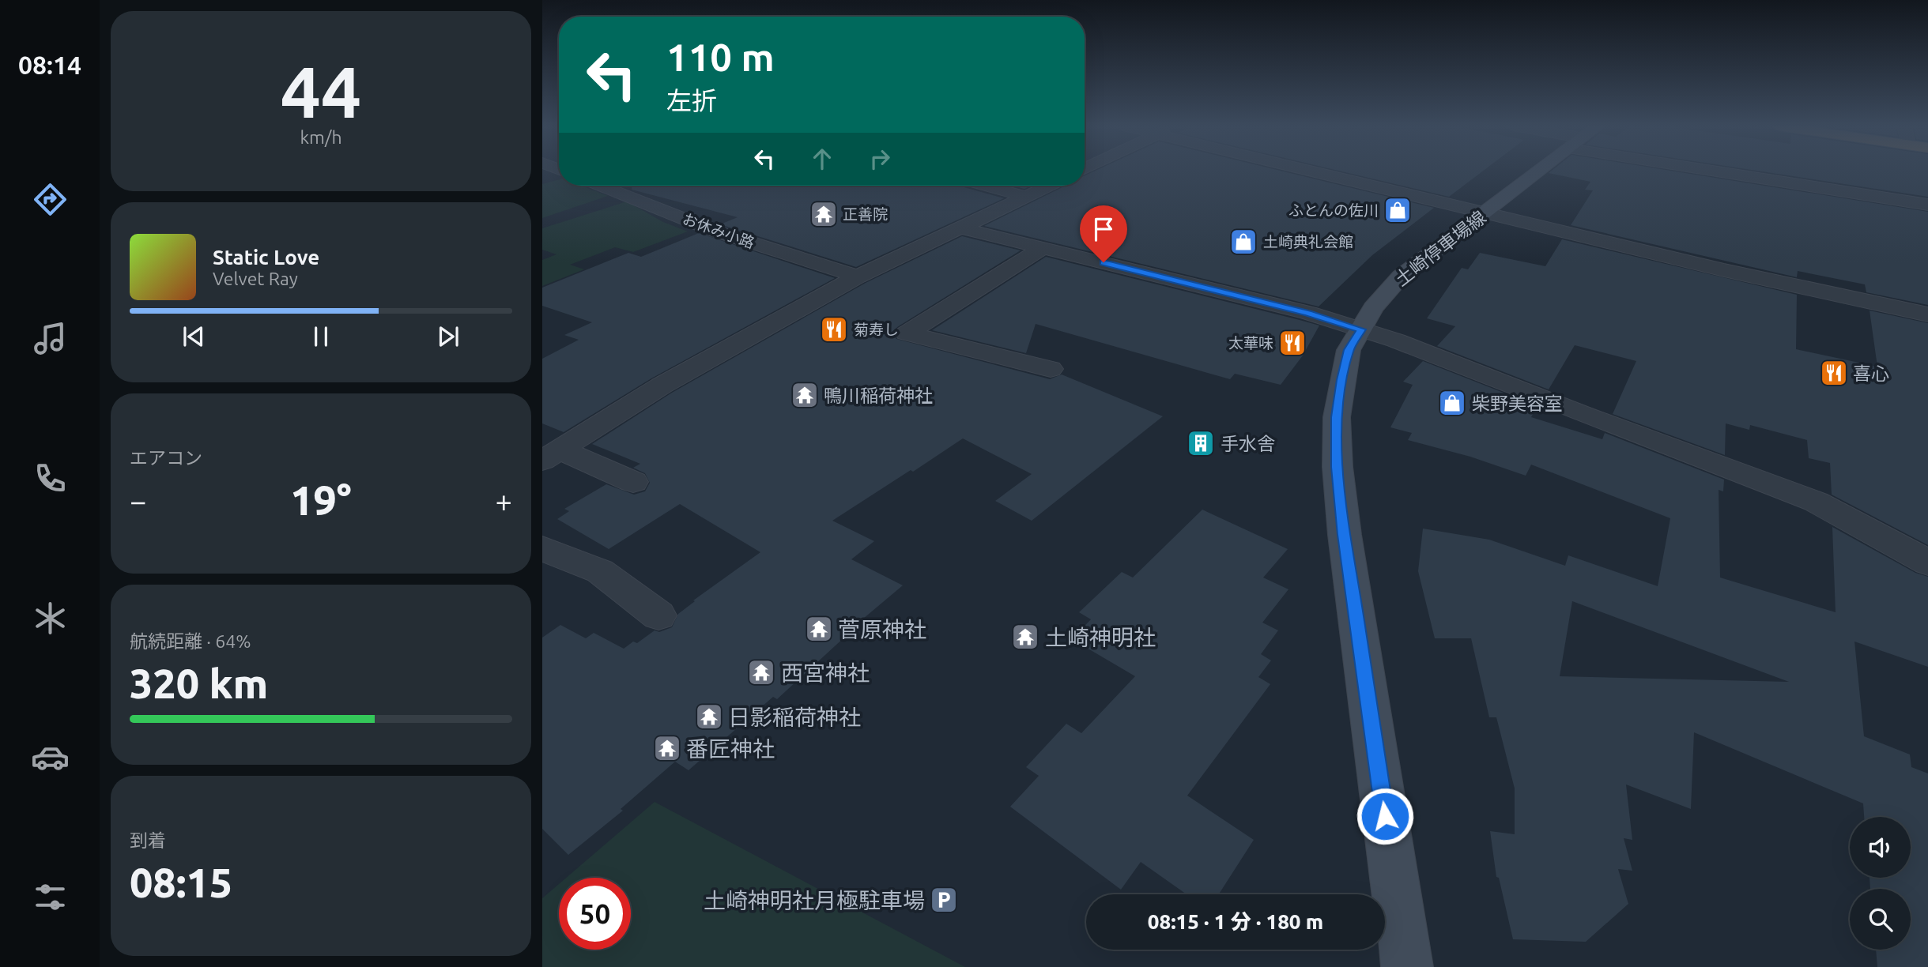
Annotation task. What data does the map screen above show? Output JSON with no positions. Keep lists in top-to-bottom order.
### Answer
{
  "streets": {
    "main road": ["土崎停車場線"],
    "street": ["お休み小路"]
  },
  "places": {
    "shop": ["ふとんの佐川", "土崎典礼会館", "柴野美容室"],
    "temple": [
      "正善院",
      "鴨川稲荷神社",
      "菅原神社",
      "土崎神明社",
      "西宮神社",
      "日影稲荷神社",
      "番匠神社"
    ],
    "restaurant": ["菊寿し", "太華味", "喜心"],
    "building": ["手水舎"],
    "parking": ["土崎神明社月極駐車場"]
  },
  "page": {
    "tabs": "08:14",
    "tile": [
      ["44", "km/h"],
      "エアコン",
      ["航続距離 · 64%", "320 km"],
      ["到着", "08:15"]
    ],
    "turn": ["110 m", "左折"],
    "song": ["Static Love", "Velvet Ray"],
    "heat": ["−", "19°", "+"],
    "limit": "50",
    "trip": "08:15 · 1 分 · 180 m"
  }
}
